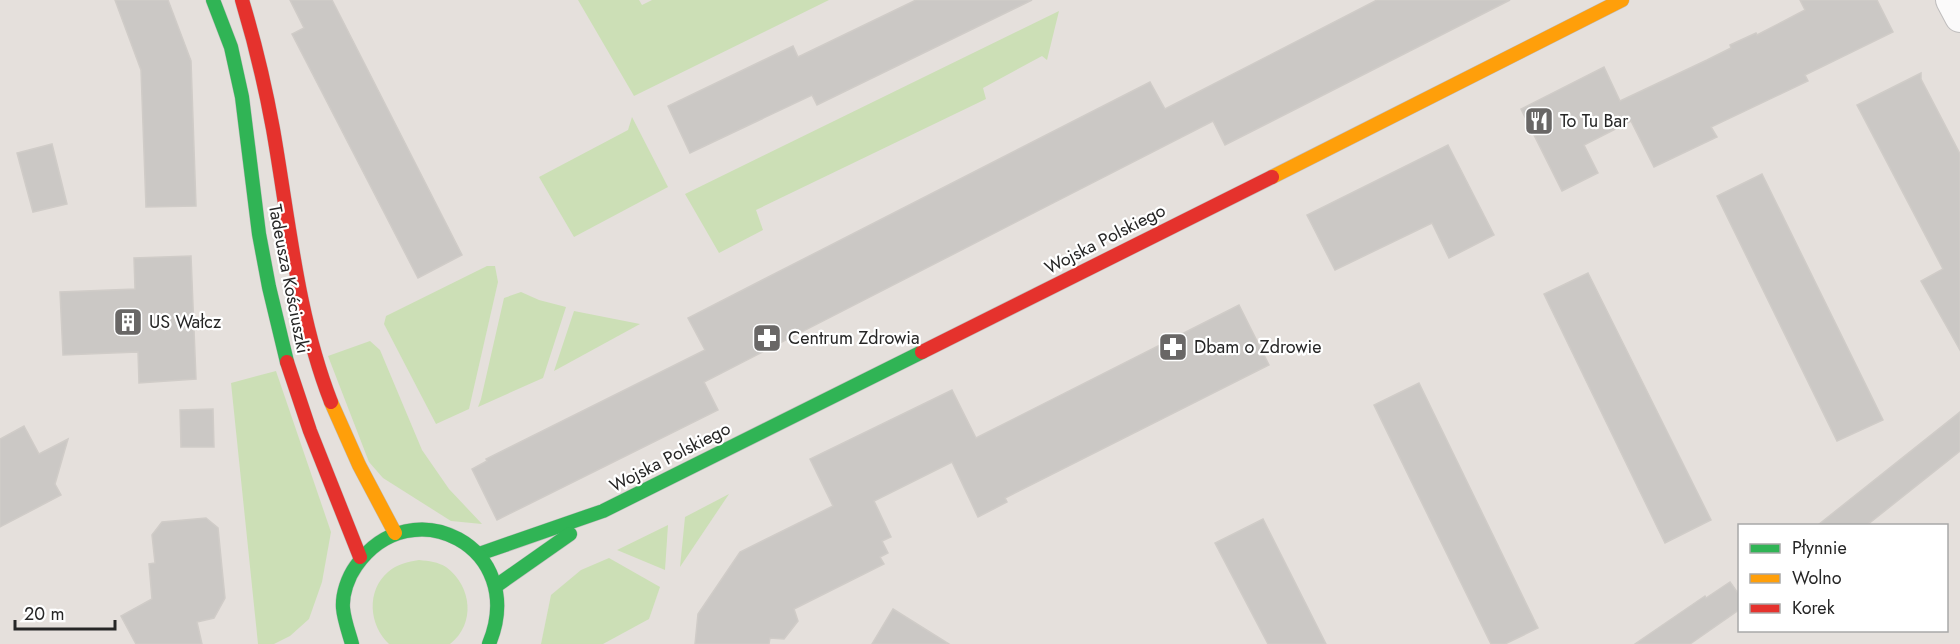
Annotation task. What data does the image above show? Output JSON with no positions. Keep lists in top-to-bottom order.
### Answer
{
  "streets": {
    "main road": ["Wojska Polskiego", "Tadeusza Kościuszki"]
  },
  "places": {
    "restaurant": ["To Tu Bar"],
    "building": ["US Wałcz"],
    "pharmacy": ["Centrum Zdrowia", "Dbam o Zdrowie"]
  },
  "legend": ["Płynnie", "Wolno", "Korek"],
  "scale_bar": "20 m"
}
